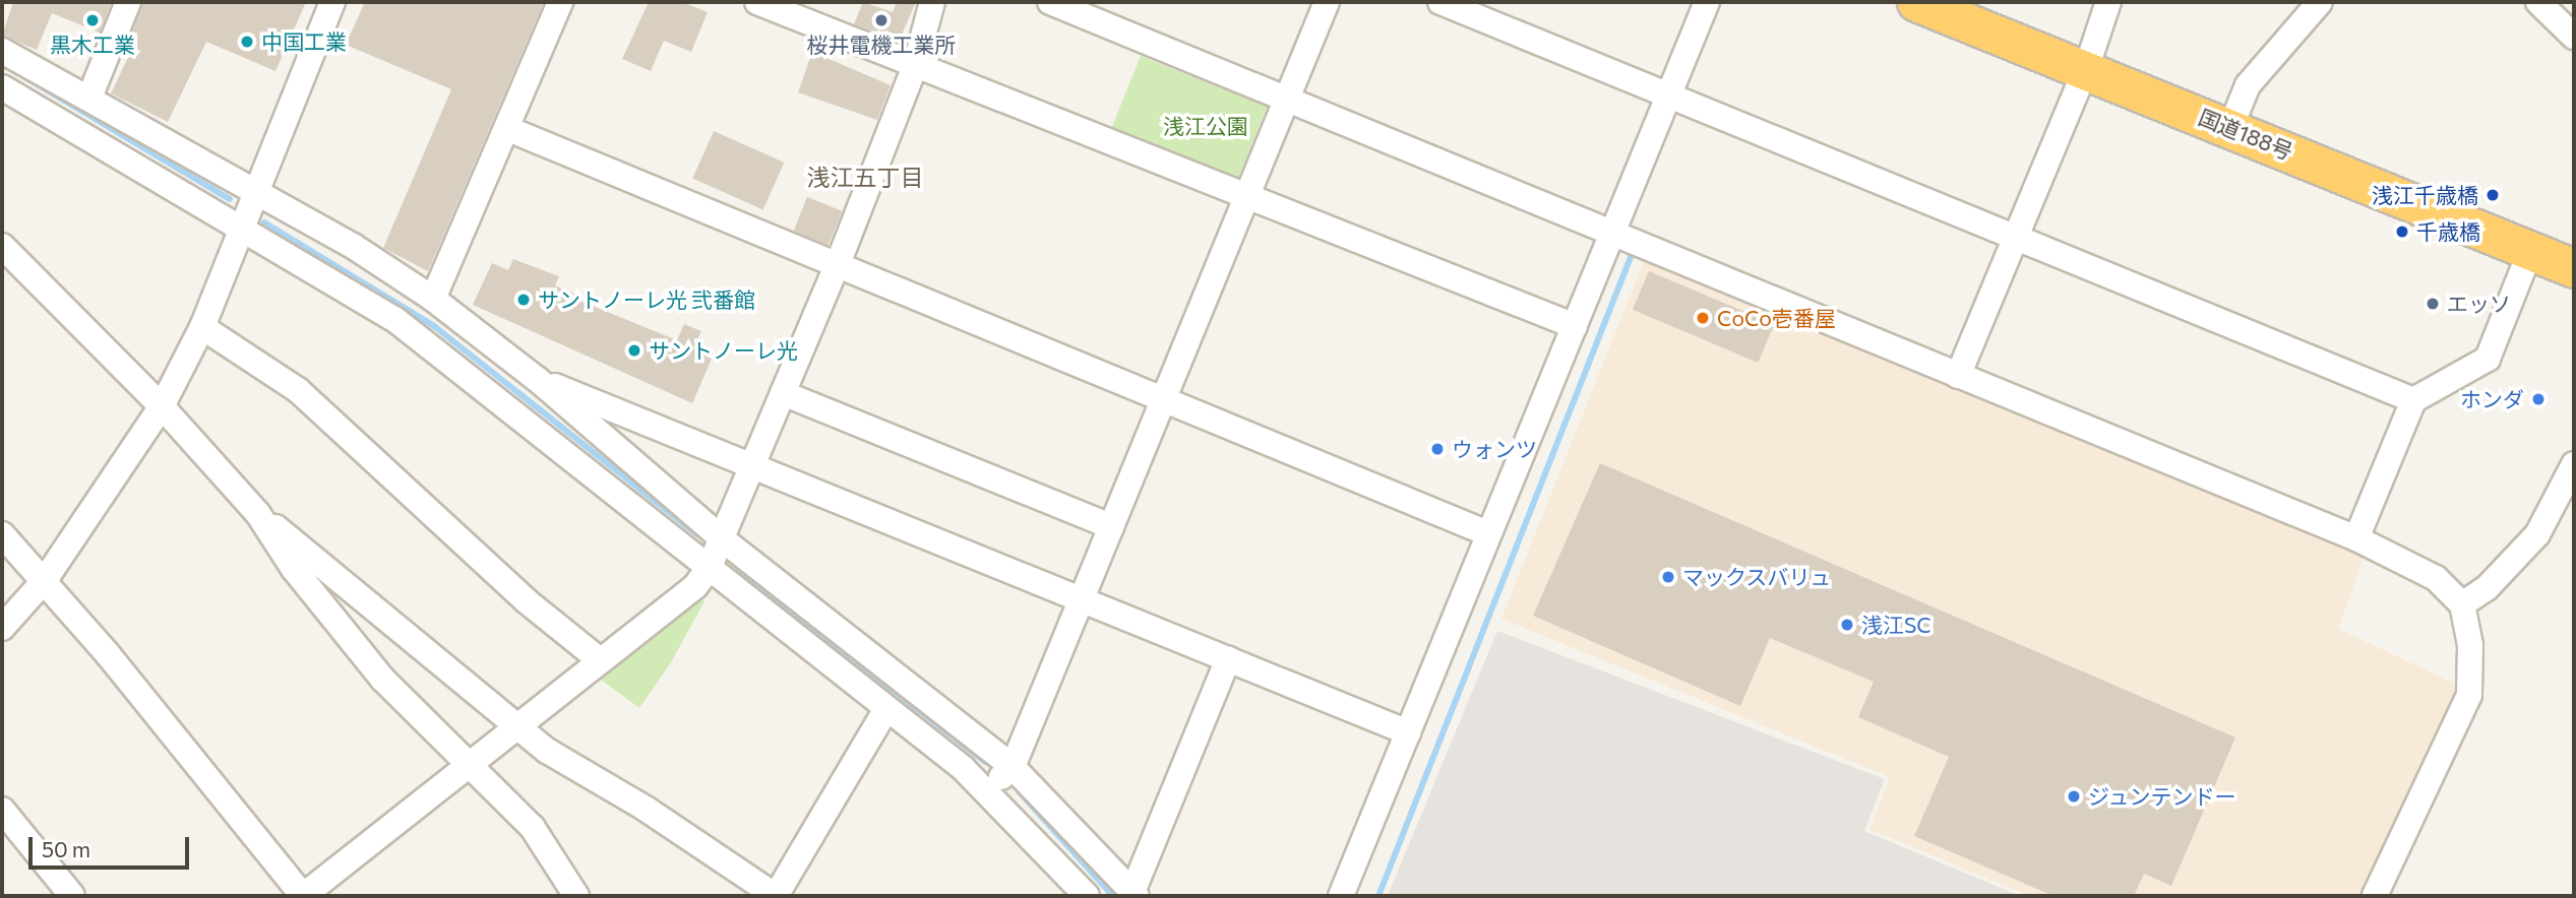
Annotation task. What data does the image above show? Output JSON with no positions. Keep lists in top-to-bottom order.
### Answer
{
  "streets": {
    "highway": ["国道188号"]
  },
  "districts": ["浅江五丁目"],
  "parks": ["浅江公園"],
  "places": [
    "黒木工業",
    "桜井電機工業所",
    "中国工業",
    "浅江千歳橋",
    "千歳橋",
    "サントノーレ光 弐番館",
    "エッソ",
    "CoCo壱番屋",
    "サントノーレ光",
    "ホンダ",
    "ウォンツ",
    "マックスバリュ",
    "浅江SC",
    "ジュンテンドー"
  ],
  "scale_bar": "50 m"
}
